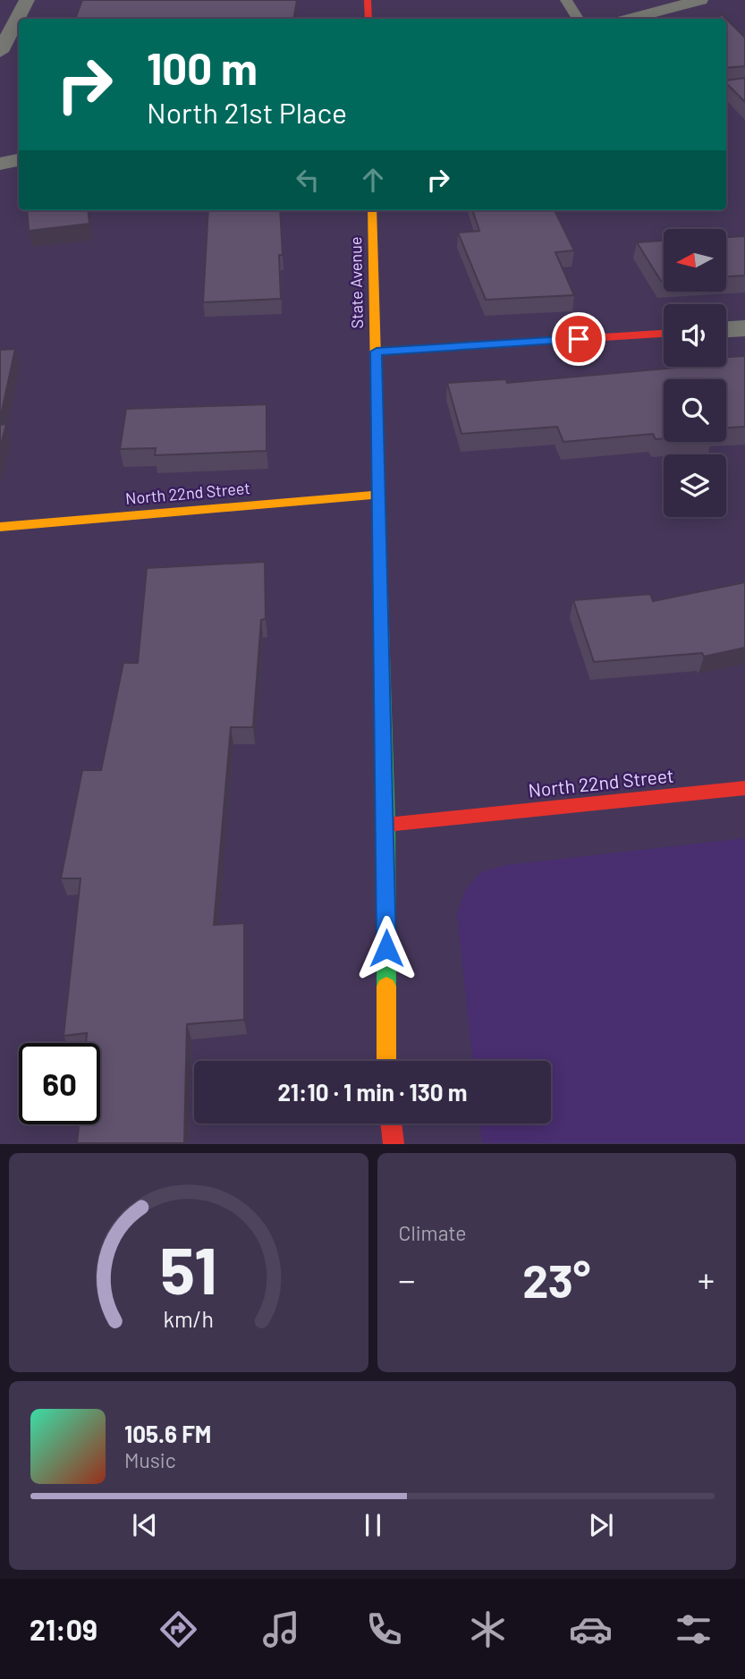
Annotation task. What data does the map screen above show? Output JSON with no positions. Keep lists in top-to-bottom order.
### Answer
{
  "streets": {
    "main road": ["State Avenue", "North 22nd Street"]
  },
  "crossings": [
    ["State Avenue", "North 22nd Street"]
  ],
  "north": "left",
  "page": {
    "turn": ["100 m", "North 21st Place"],
    "limit": "60",
    "trip": "21:10 · 1 min · 130 m",
    "tile": "Climate",
    "heat": ["−", "23°", "+"],
    "song": ["105.6 FM", "Music"],
    "tabs": "21:09",
    "gauge": ["51", "km/h"]
  }
}
